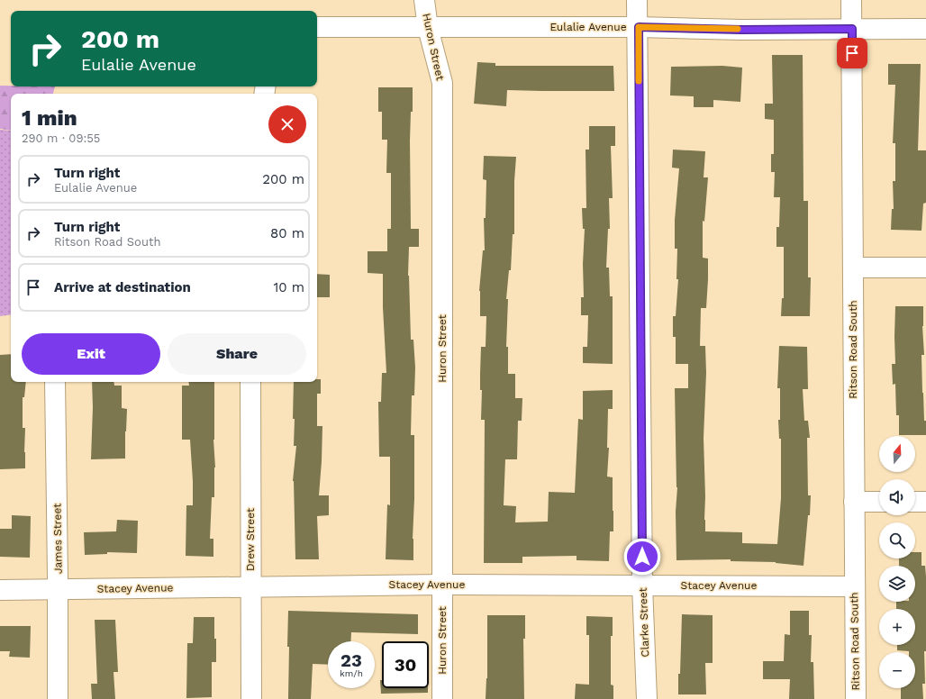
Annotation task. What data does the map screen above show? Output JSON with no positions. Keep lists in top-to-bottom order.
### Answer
{
  "streets": {
    "street": [
      "Eulalie Avenue",
      "Huron Street",
      "Ritson Road South",
      "James Street",
      "Drew Street",
      "Stacey Avenue",
      "Clarke Street"
    ]
  },
  "crossings": [
    ["Eulalie Avenue", "Huron Street"],
    ["Eulalie Avenue", "Ritson Road South"],
    ["Eulalie Avenue", "Clarke Street"],
    ["Huron Street", "Stacey Avenue"],
    ["Ritson Road South", "Stacey Avenue"],
    ["James Street", "Stacey Avenue"],
    ["Drew Street", "Stacey Avenue"],
    ["Stacey Avenue", "Clarke Street"]
  ],
  "north": "top",
  "page": {
    "turn": ["200 m", "Eulalie Avenue"],
    "heading": ["1 min", "290 m · 09:55"],
    "list": [
      {
        "name": "Turn right",
        "note": "Eulalie Avenue",
        "value": "200 m"
      },
      {
        "name": "Turn right",
        "note": "Ritson Road South",
        "value": "80 m"
      },
      {
        "name": "Arrive at destination",
        "value": "10 m"
      }
    ],
    "buttons": ["Exit", "Share"],
    "map_buttons": ["+", "−"],
    "speed": "23 km/h",
    "limit": "30"
  }
}
